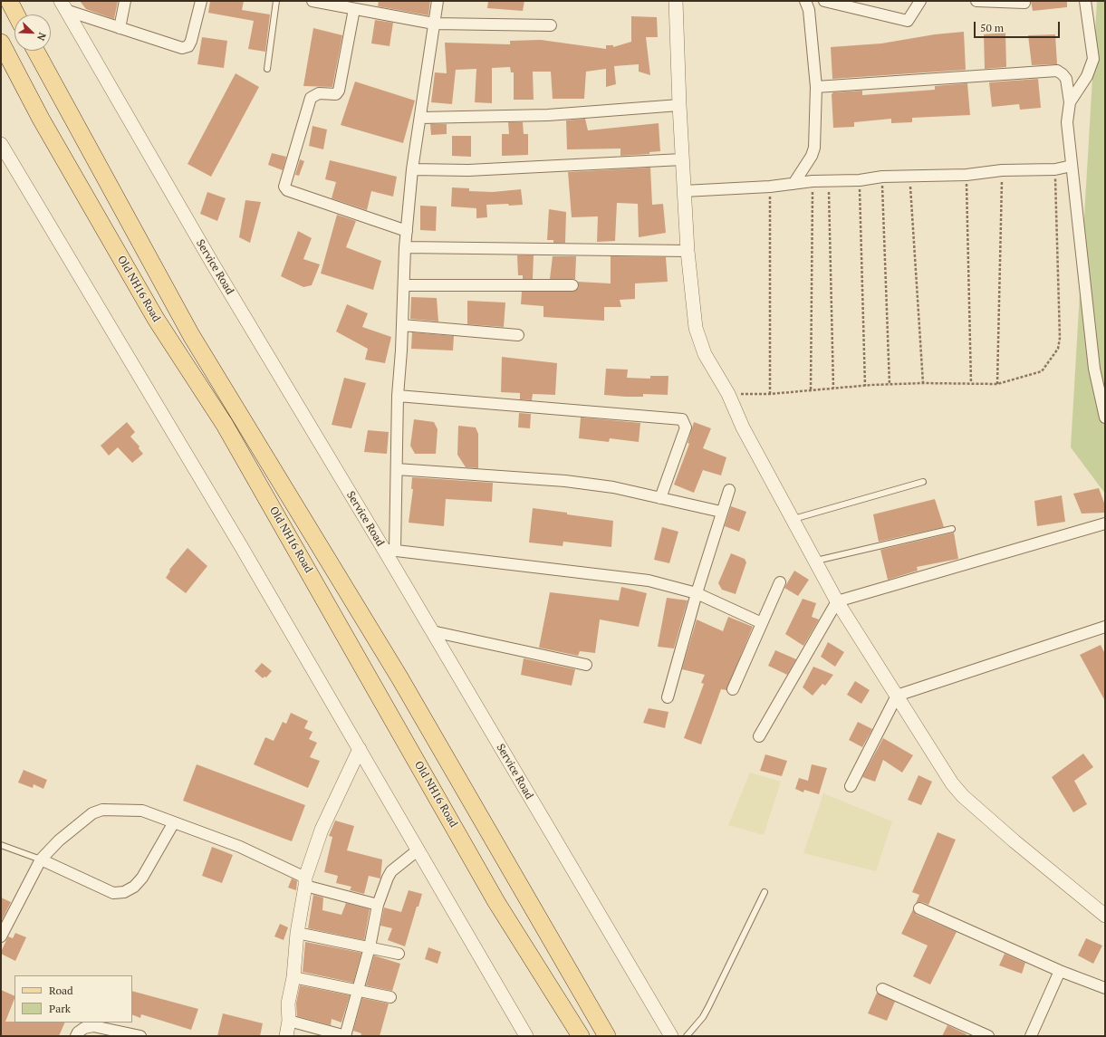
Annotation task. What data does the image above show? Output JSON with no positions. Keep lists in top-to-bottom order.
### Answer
{
  "streets": {
    "main road": ["Old NH16 Road"],
    "street": ["Service Road"]
  },
  "legend": ["Road", "Park"],
  "scale_bar": "50 m",
  "north": "bottom right"
}
